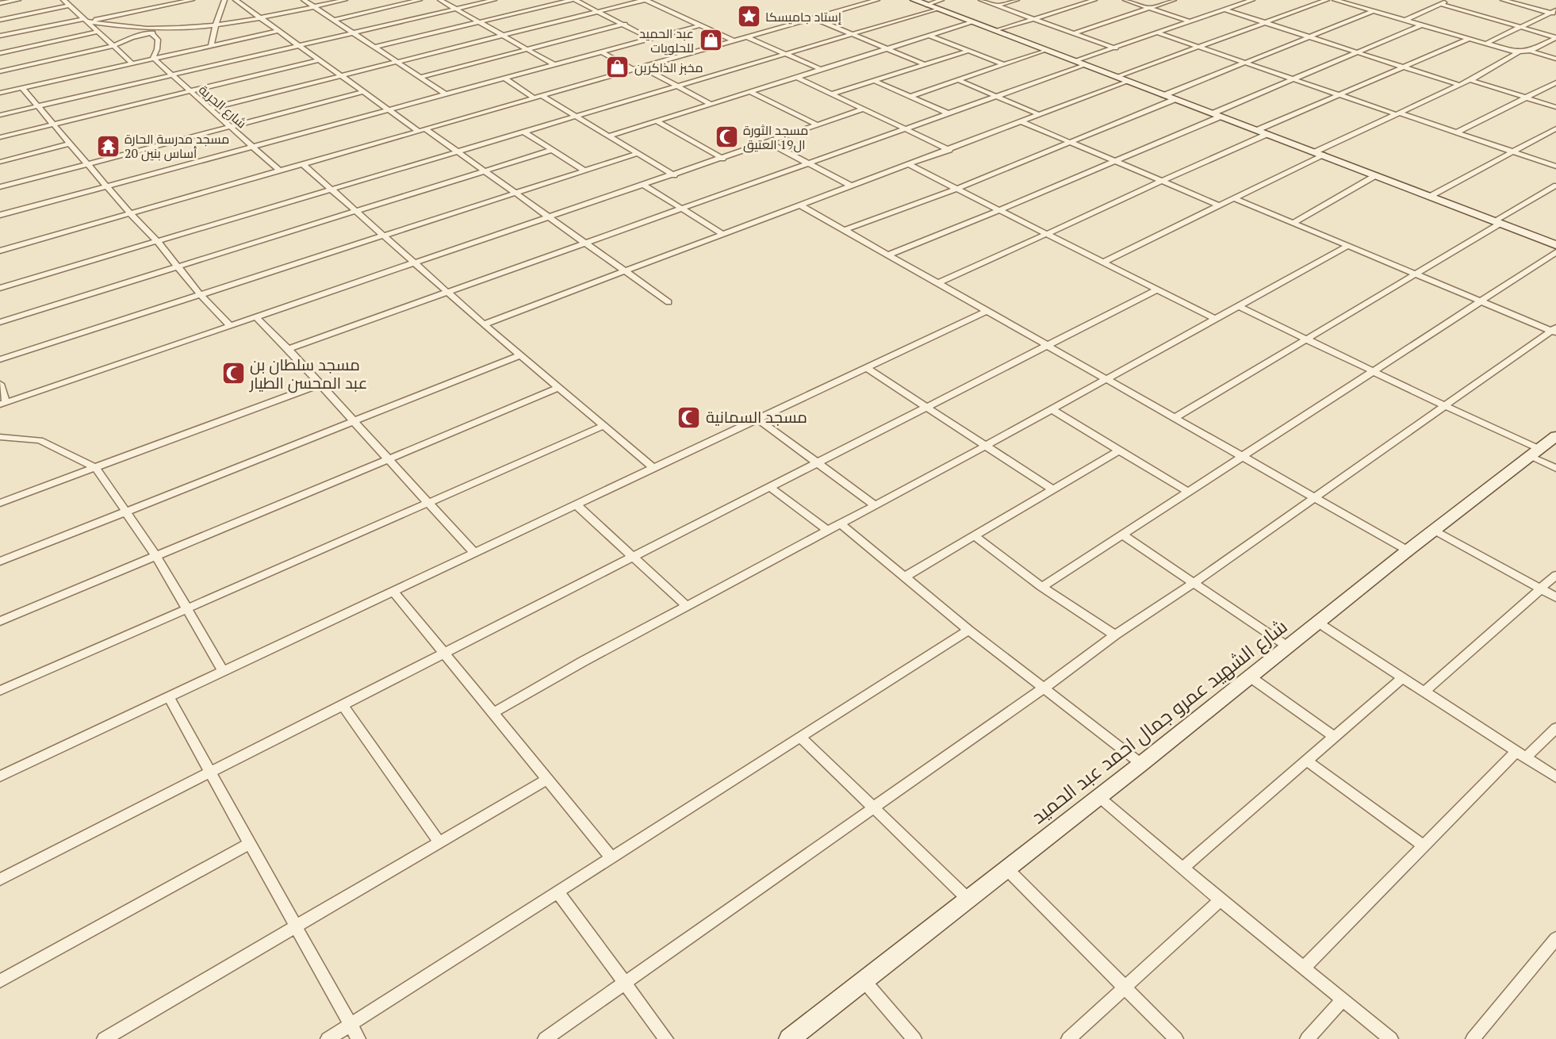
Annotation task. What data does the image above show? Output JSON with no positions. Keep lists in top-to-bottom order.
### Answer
{
  "streets": {
    "street": ["شارع الحرية", "شارع الشهيد عمرو جمال احمد عبد الحميد"]
  },
  "places": {
    "place": ["إستاد جاميسكا"],
    "shop": ["عبد الحميد للحلويات", "مخبز الذاكرين"],
    "mosque": ["مسجد الثورة ال19 العتيق", "مسجد سلطان بن عبد المحسن الطيار", "مسجد السمانية"],
    "temple": ["مسجد مدرسة الحارة 20 أساس بنين"]
  }
}
